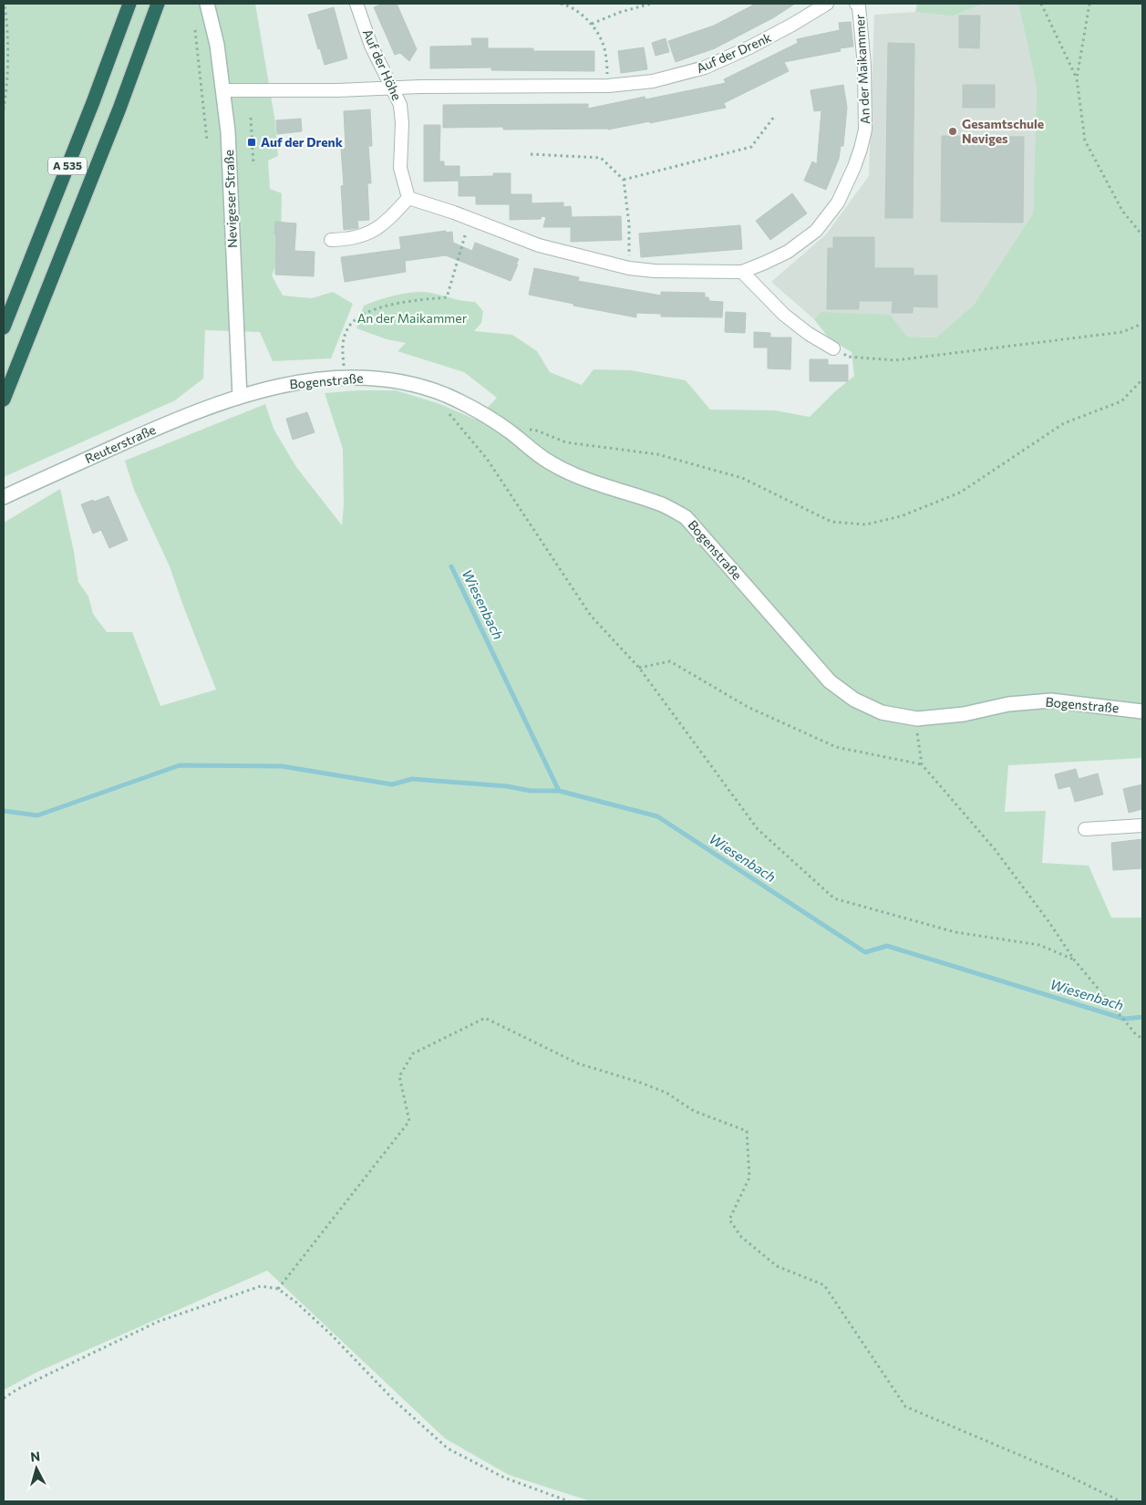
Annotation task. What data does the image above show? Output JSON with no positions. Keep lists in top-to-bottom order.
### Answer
{
  "streets": {
    "highway": ["A 535"],
    "main road": ["Nevigeser Straße", "Bogenstraße", "Reuterstraße"],
    "street": ["Auf der Drenk", "Auf der Höhe", "An der Maikammer"]
  },
  "crossings": [
    ["Auf der Drenk", "Auf der Höhe"],
    ["Auf der Drenk", "Nevigeser Straße"],
    ["Auf der Höhe", "An der Maikammer"],
    ["Nevigeser Straße", "Bogenstraße"],
    ["Nevigeser Straße", "Reuterstraße"],
    ["Bogenstraße", "Reuterstraße"]
  ],
  "water": ["Wiesenbach"],
  "parks": ["An der Maikammer"],
  "places": {
    "other": ["Gesamtschule Neviges"],
    "transit": ["Auf der Drenk"]
  },
  "north": "top"
}
